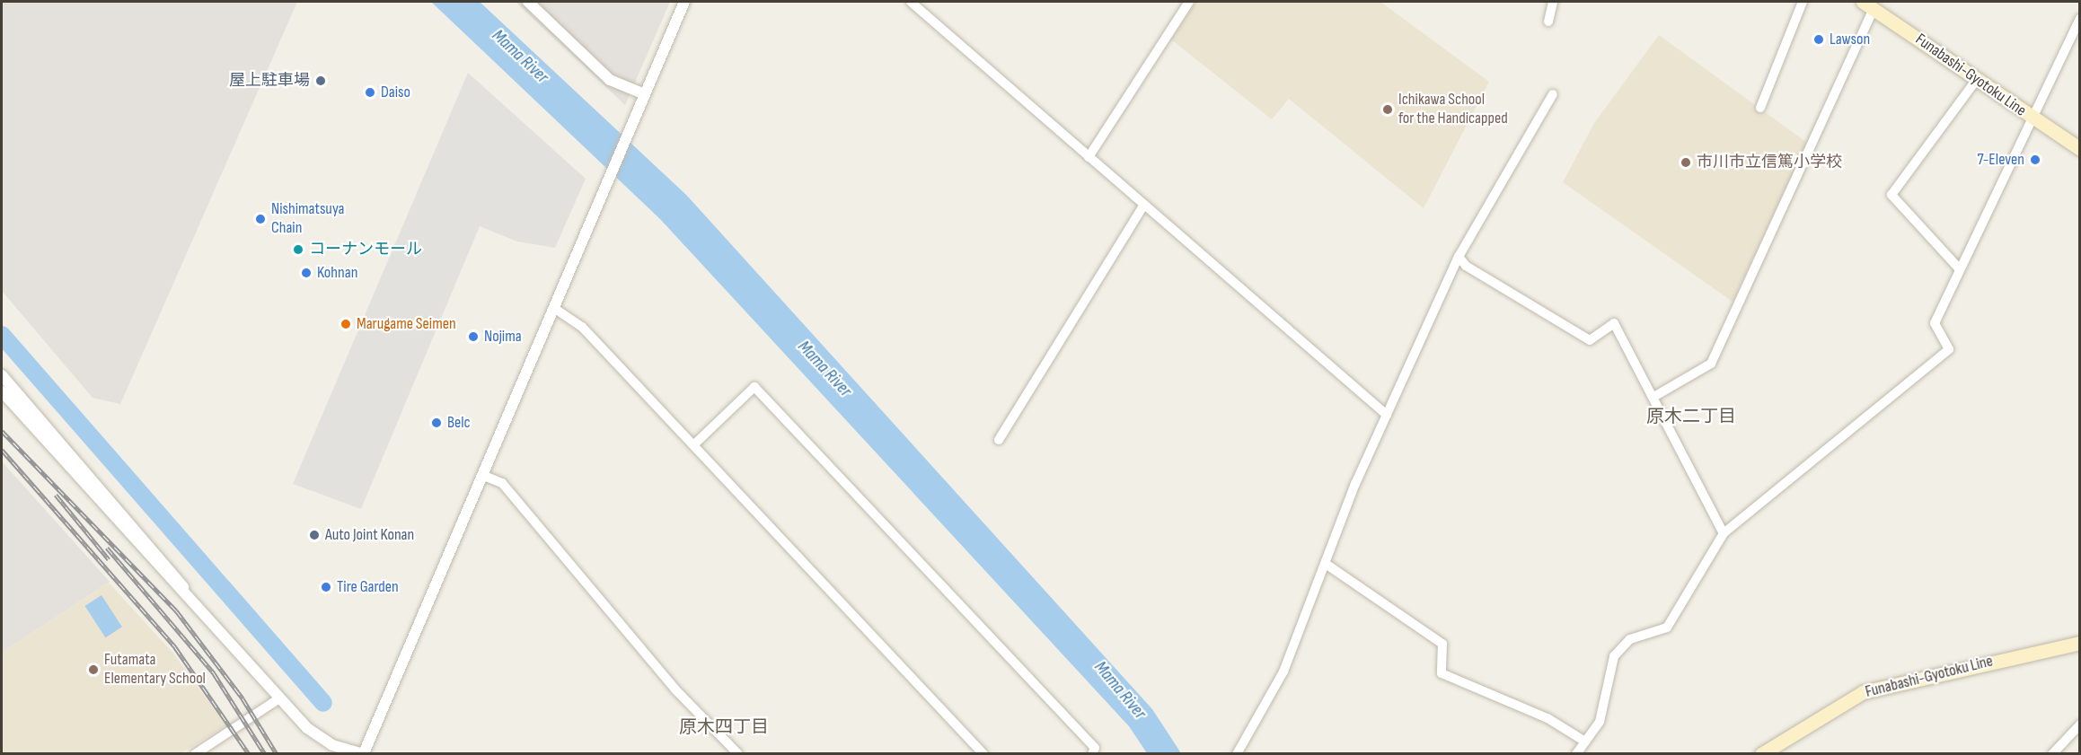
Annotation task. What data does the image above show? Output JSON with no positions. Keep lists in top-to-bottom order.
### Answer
{
  "streets": {
    "main road": ["Funabashi-Gyotoku Line"]
  },
  "districts": ["原木二丁目", "原木四丁目"],
  "water": ["Mama River"],
  "places": [
    "Lawson",
    "屋上駐車場",
    "Daiso",
    "Ichikawa School for the Handicapped",
    "7-Eleven",
    "市川市立信篤小学校",
    "Nishimatsuya Chain",
    "コーナンモール",
    "Kohnan",
    "Marugame Seimen",
    "Nojima",
    "Belc",
    "Auto Joint Konan",
    "Tire Garden",
    "Futamata Elementary School"
  ]
}
